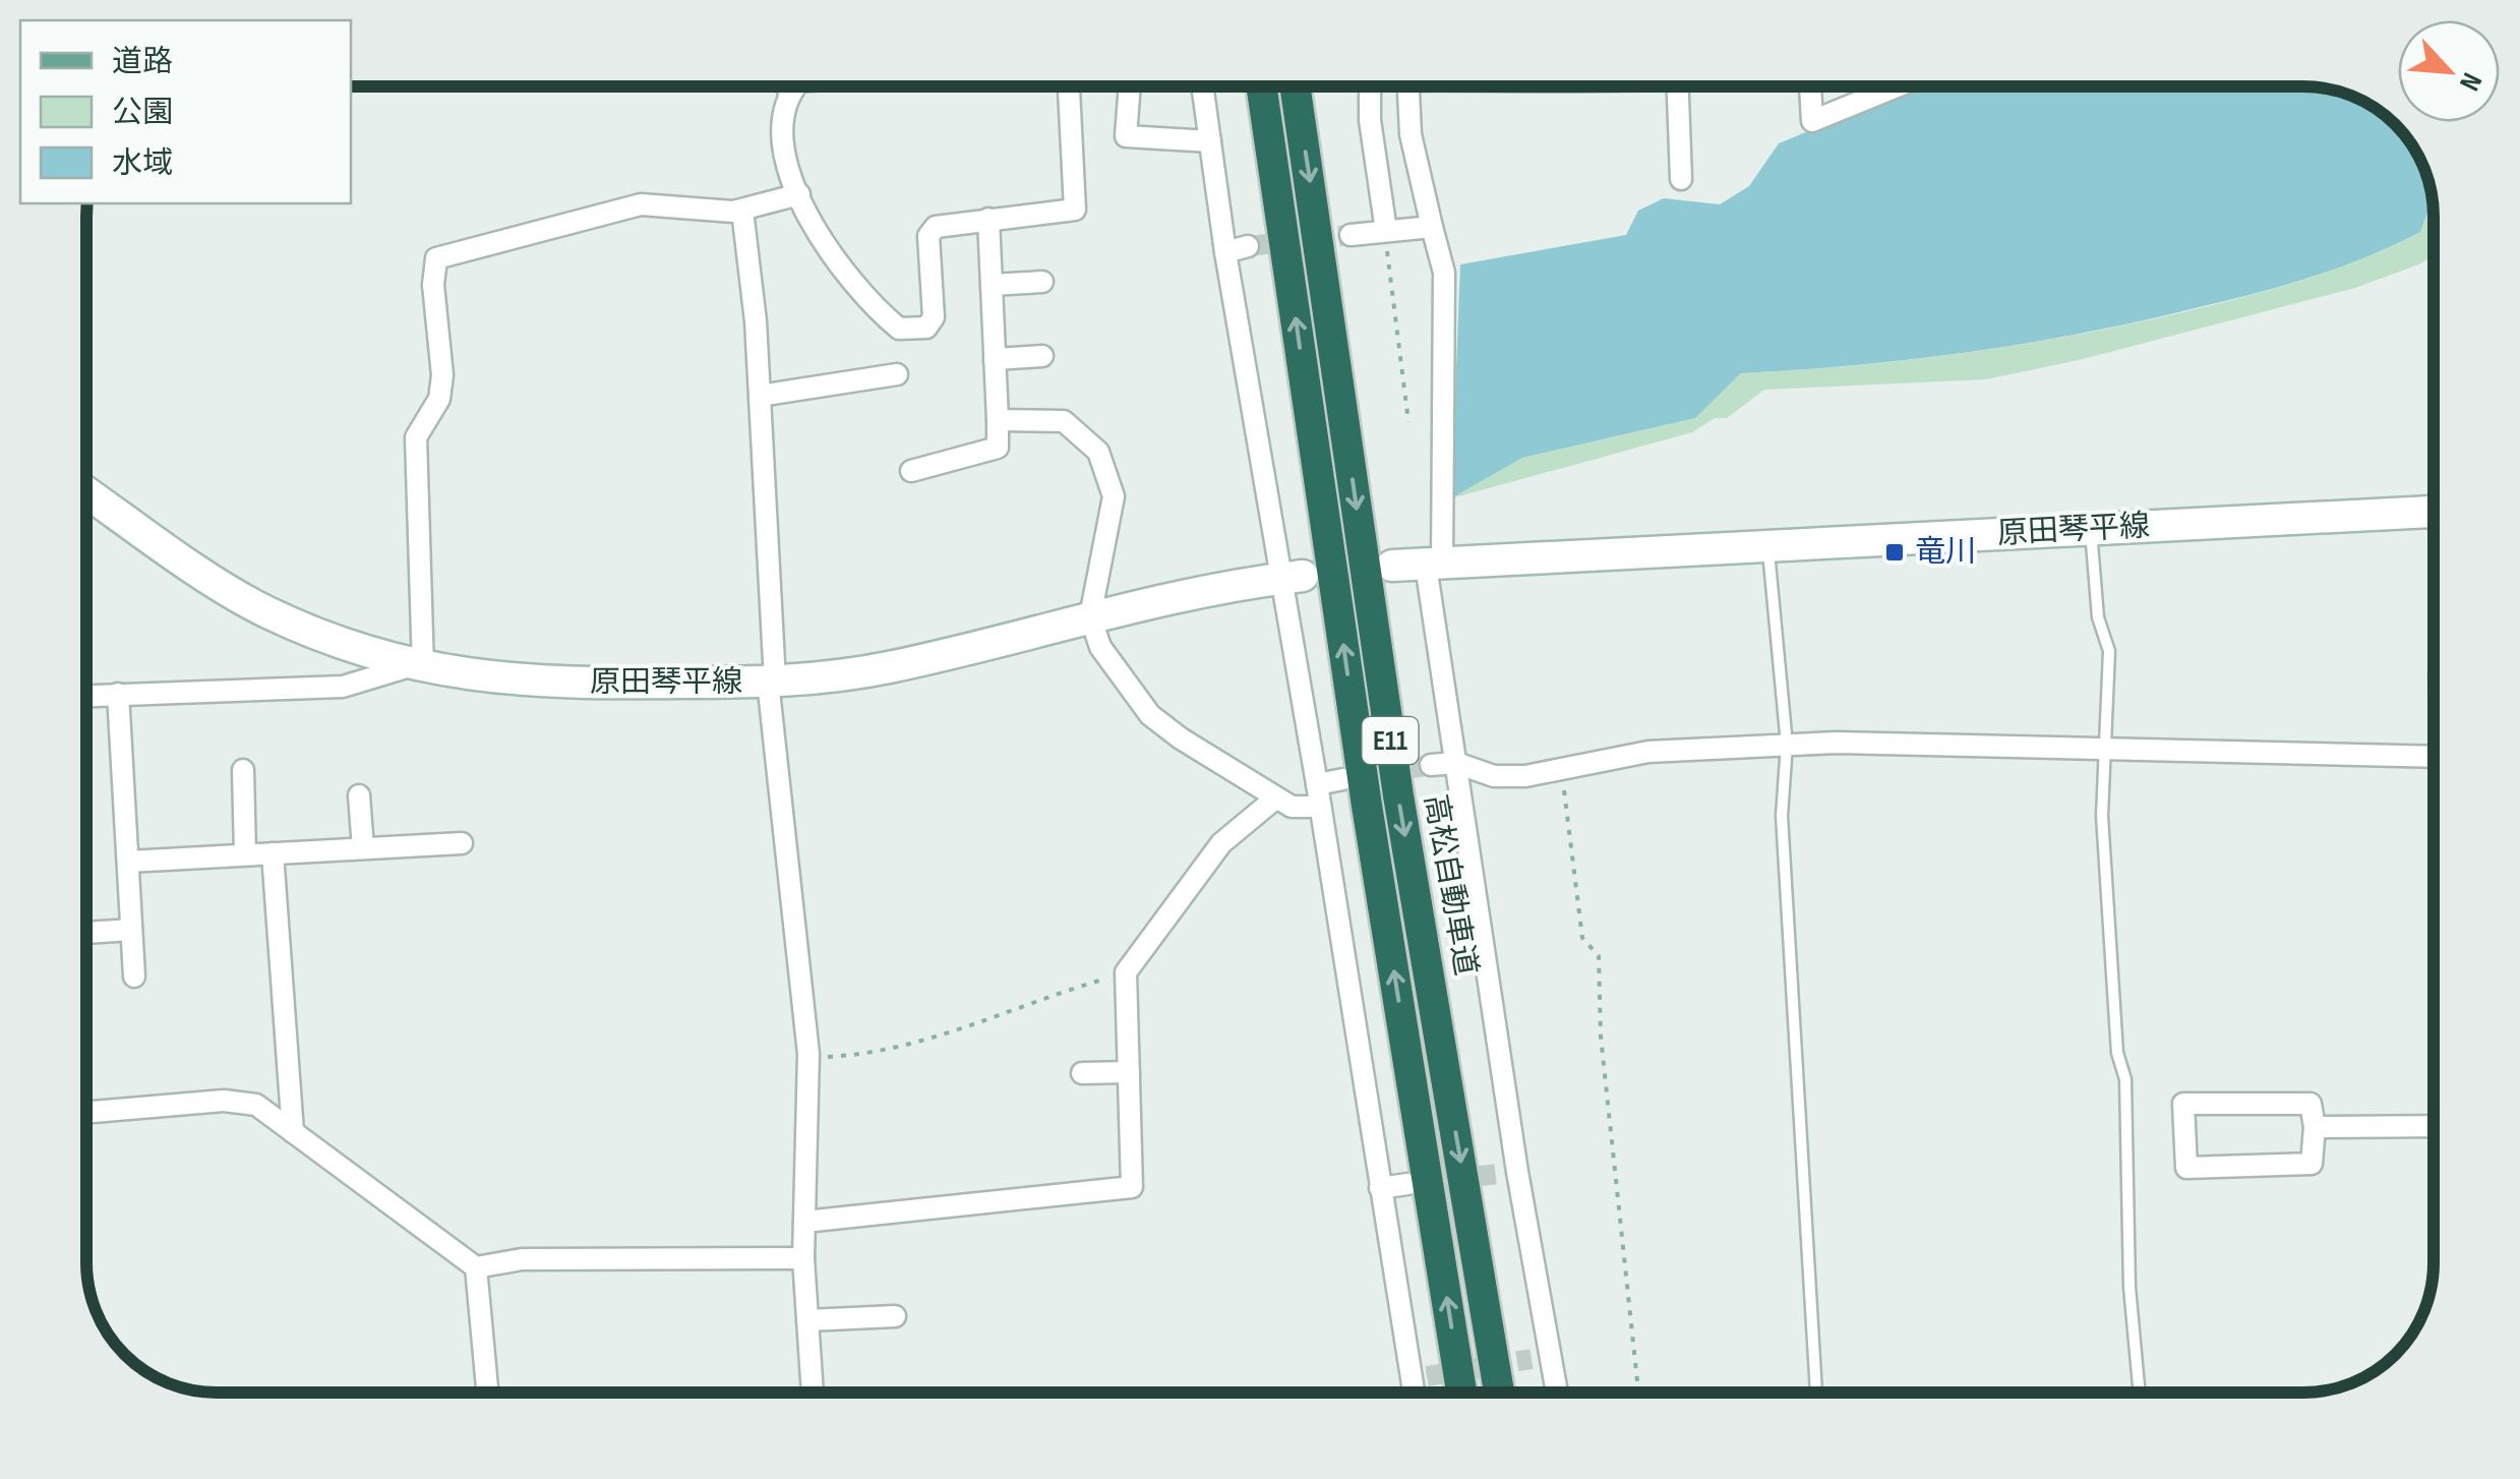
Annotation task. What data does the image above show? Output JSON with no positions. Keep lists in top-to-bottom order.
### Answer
{
  "streets": {
    "highway": ["E11", "高松自動車道"],
    "main road": ["原田琴平線"]
  },
  "places": {
    "transit": ["竜川"]
  },
  "legend": ["道路", "公園", "水域"],
  "north": "bottom right"
}
